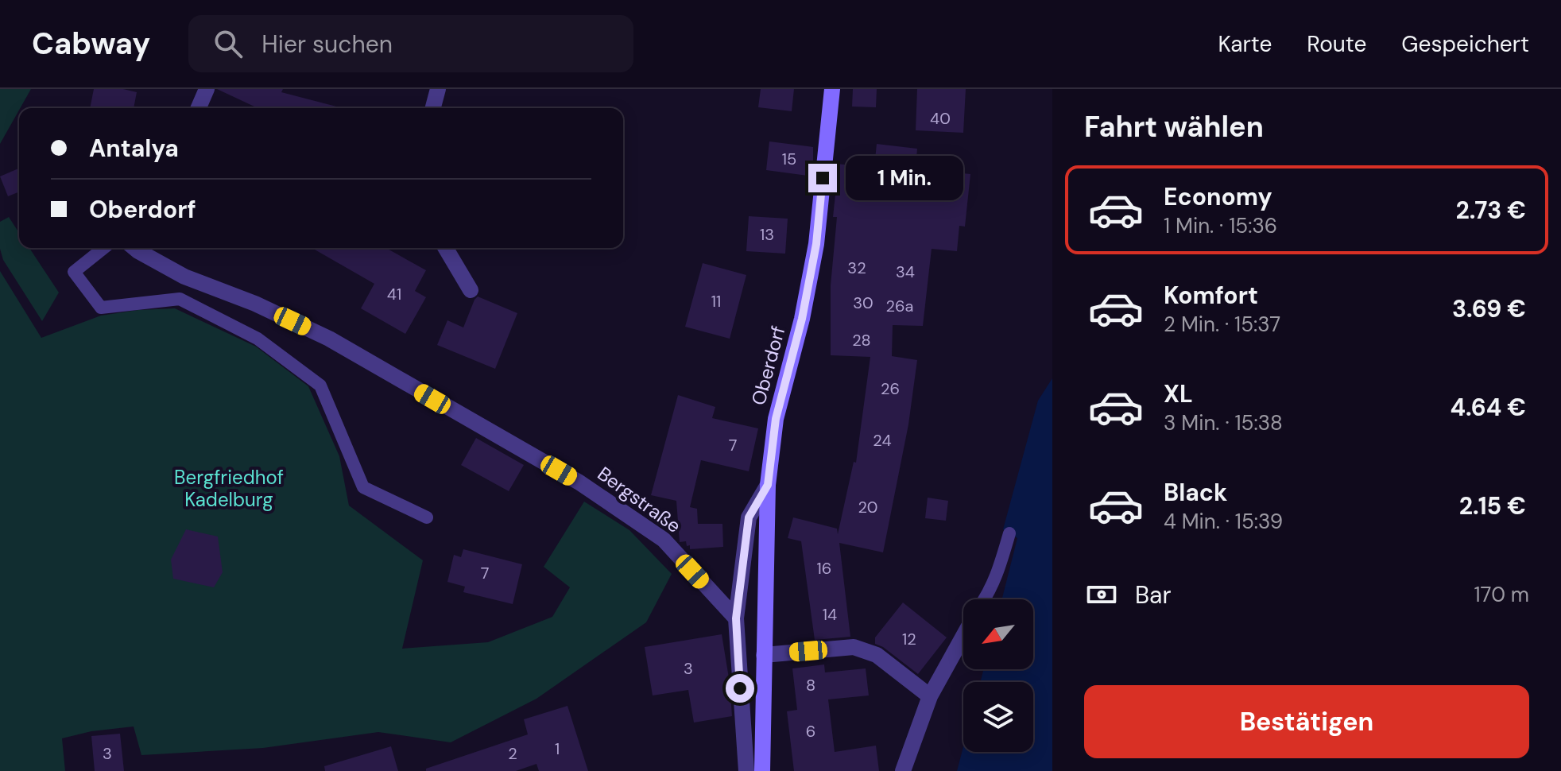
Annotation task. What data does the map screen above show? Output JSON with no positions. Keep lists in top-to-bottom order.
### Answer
{
  "streets": {
    "main road": ["Oberdorf"],
    "street": ["Bergstraße"]
  },
  "parks": ["Bergfriedhof Kadelburg"],
  "house_numbers": [
    "40",
    "15",
    "13",
    "32",
    "34",
    "41",
    "11",
    "30",
    "26a",
    "28",
    "26",
    "24",
    "7",
    "20",
    "16",
    "7",
    "14",
    "12",
    "3",
    "8",
    "6",
    "1",
    "3",
    "2"
  ],
  "north": "bottom left",
  "page": {
    "header": "Cabway",
    "search": "Hier suchen",
    "nav": ["Karte", "Route", "Gespeichert"],
    "heading": "Fahrt wählen",
    "banner": ["Antalya", "Oberdorf"],
    "bubble": "1 Min.",
    "list": [
      {
        "name": "Economy",
        "note": "1 Min. · 15:36",
        "value": "2.73 €"
      },
      {
        "name": "Komfort",
        "note": "2 Min. · 15:37",
        "value": "3.69 €"
      },
      {
        "name": "XL",
        "note": "3 Min. · 15:38",
        "value": "4.64 €"
      },
      {
        "name": "Black",
        "note": "4 Min. · 15:39",
        "value": "2.15 €"
      }
    ],
    "pay": ["Bar", "170 m"],
    "buttons": "Bestätigen"
  }
}
